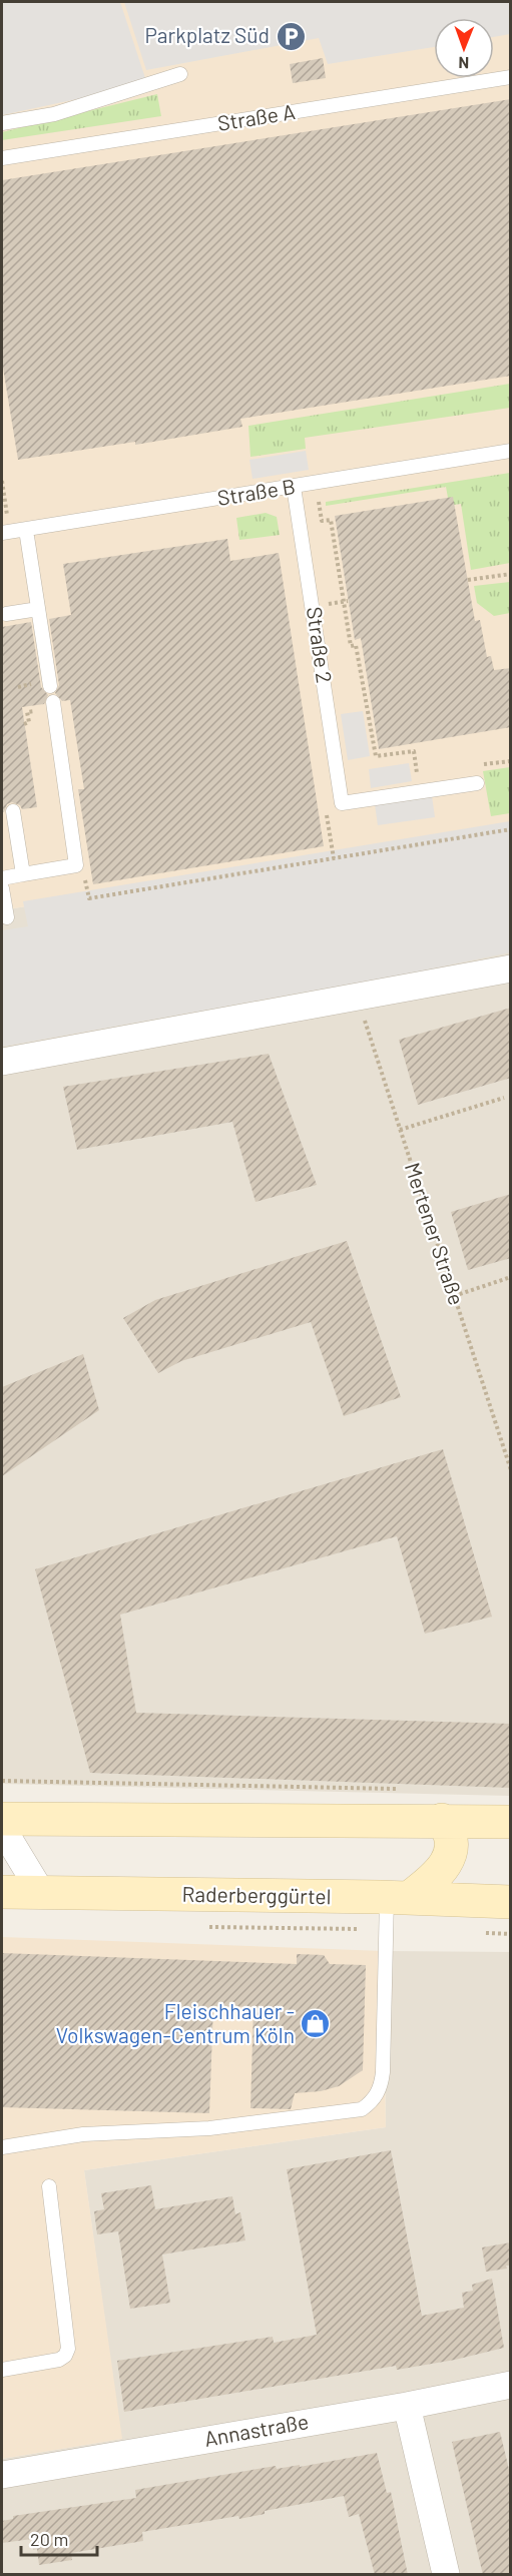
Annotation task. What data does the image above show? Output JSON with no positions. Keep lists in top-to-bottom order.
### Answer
{
  "streets": {
    "main road": ["Raderberggürtel"],
    "street": ["Annastraße"],
    "lane": ["Straße A", "Straße B", "Straße 2"],
    "path": ["Mertener Straße"]
  },
  "crossings": [
    ["Straße B", "Straße 2"]
  ],
  "places": {
    "parking": ["Parkplatz Süd"],
    "shop": ["Fleischhauer - Volkswagen-Centrum Köln"]
  },
  "scale_bar": "20 m",
  "north": "bottom"
}
